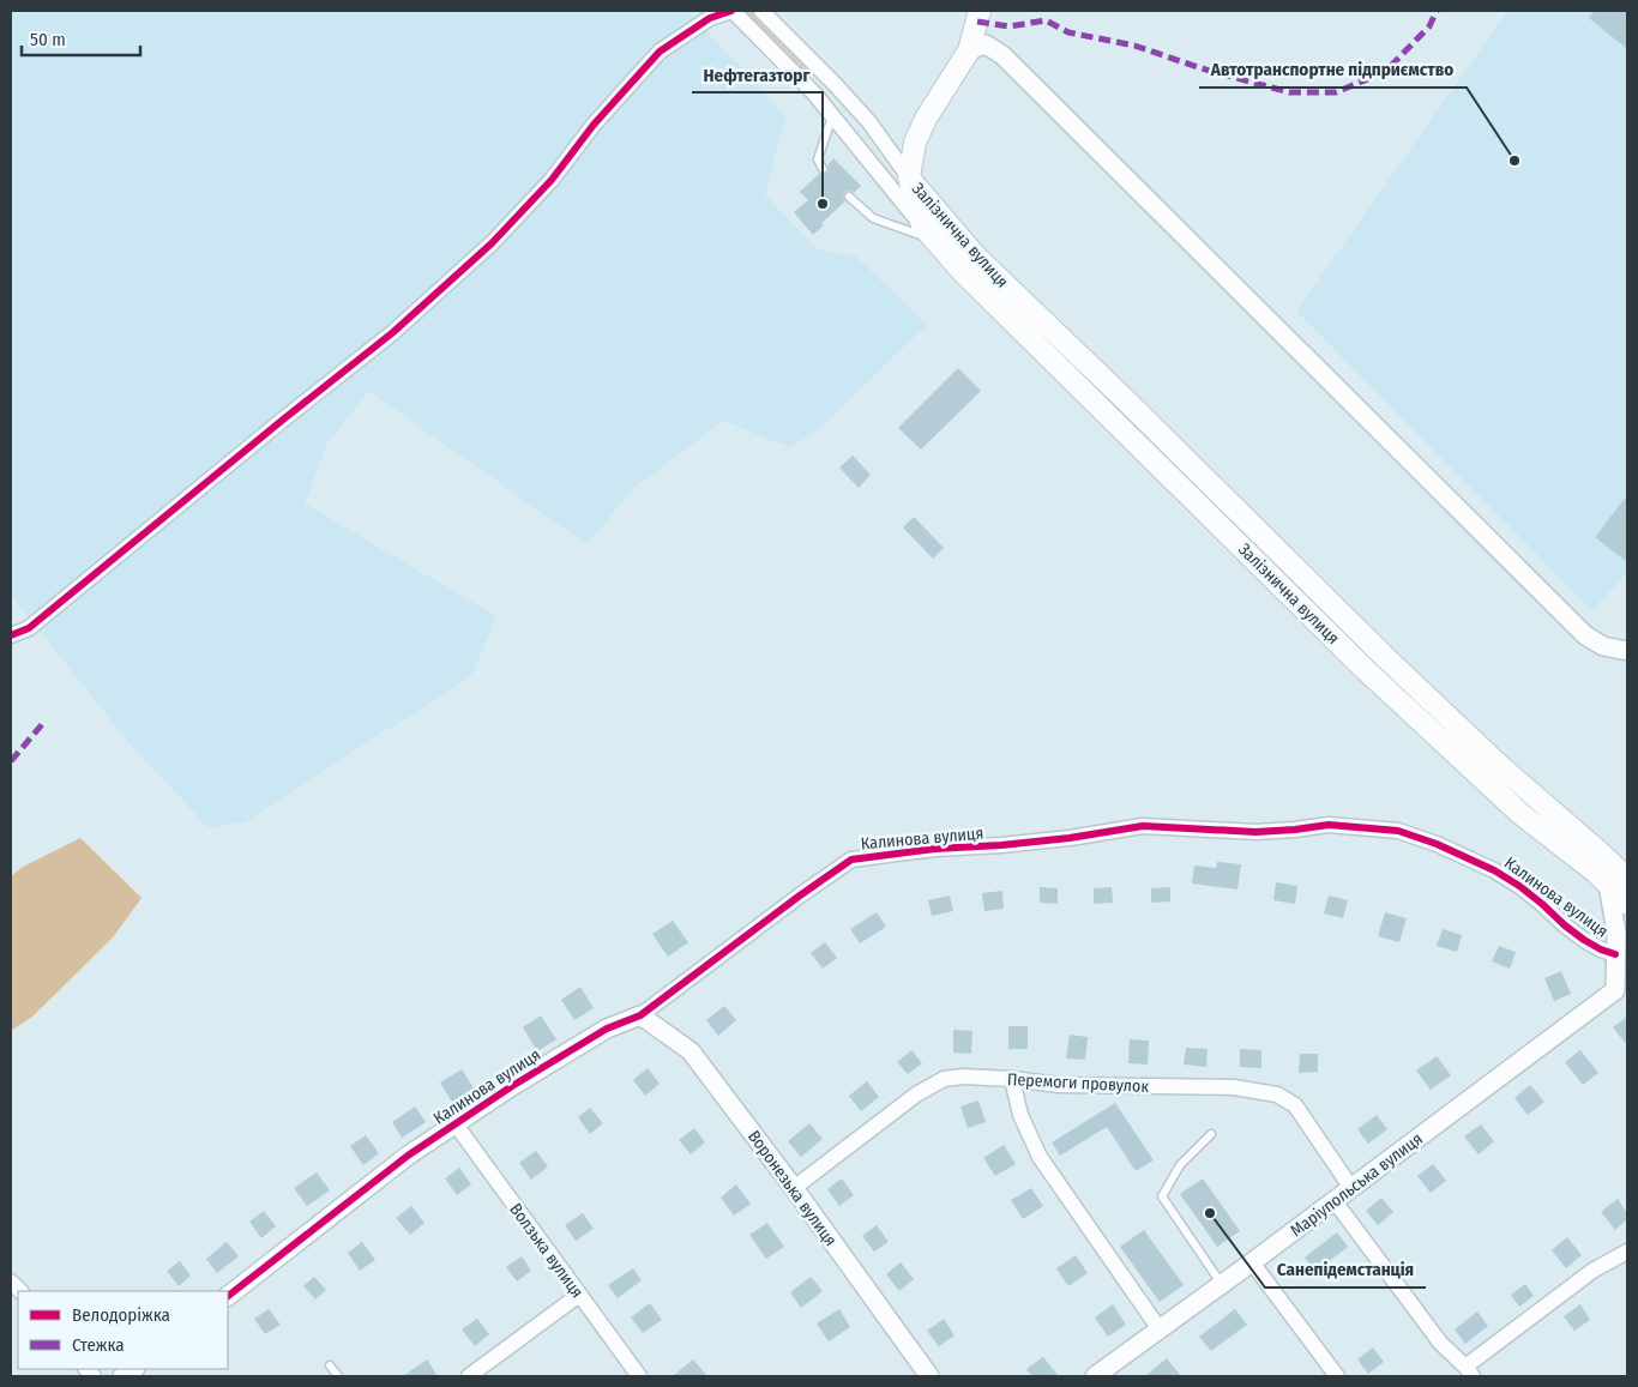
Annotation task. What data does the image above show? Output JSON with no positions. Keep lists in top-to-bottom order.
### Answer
{
  "streets": {
    "main road": ["Залізнична вулиця"],
    "street": [
      "Калинова вулиця",
      "Перемоги провулок",
      "Маріупольська вулиця",
      "Воронезька вулиця",
      "Волзька вулиця"
    ]
  },
  "crossings": [
    ["Калинова вулиця", "Воронезька вулиця"],
    ["Калинова вулиця", "Волзька вулиця"],
    ["Перемоги провулок", "Маріупольська вулиця"],
    ["Перемоги провулок", "Воронезька вулиця"]
  ],
  "places": ["Автотранспортне підприємство", "Нефтегазторг", "Санепідемстанція"],
  "legend": ["Велодоріжка", "Стежка"],
  "scale_bar": "50 m"
}
